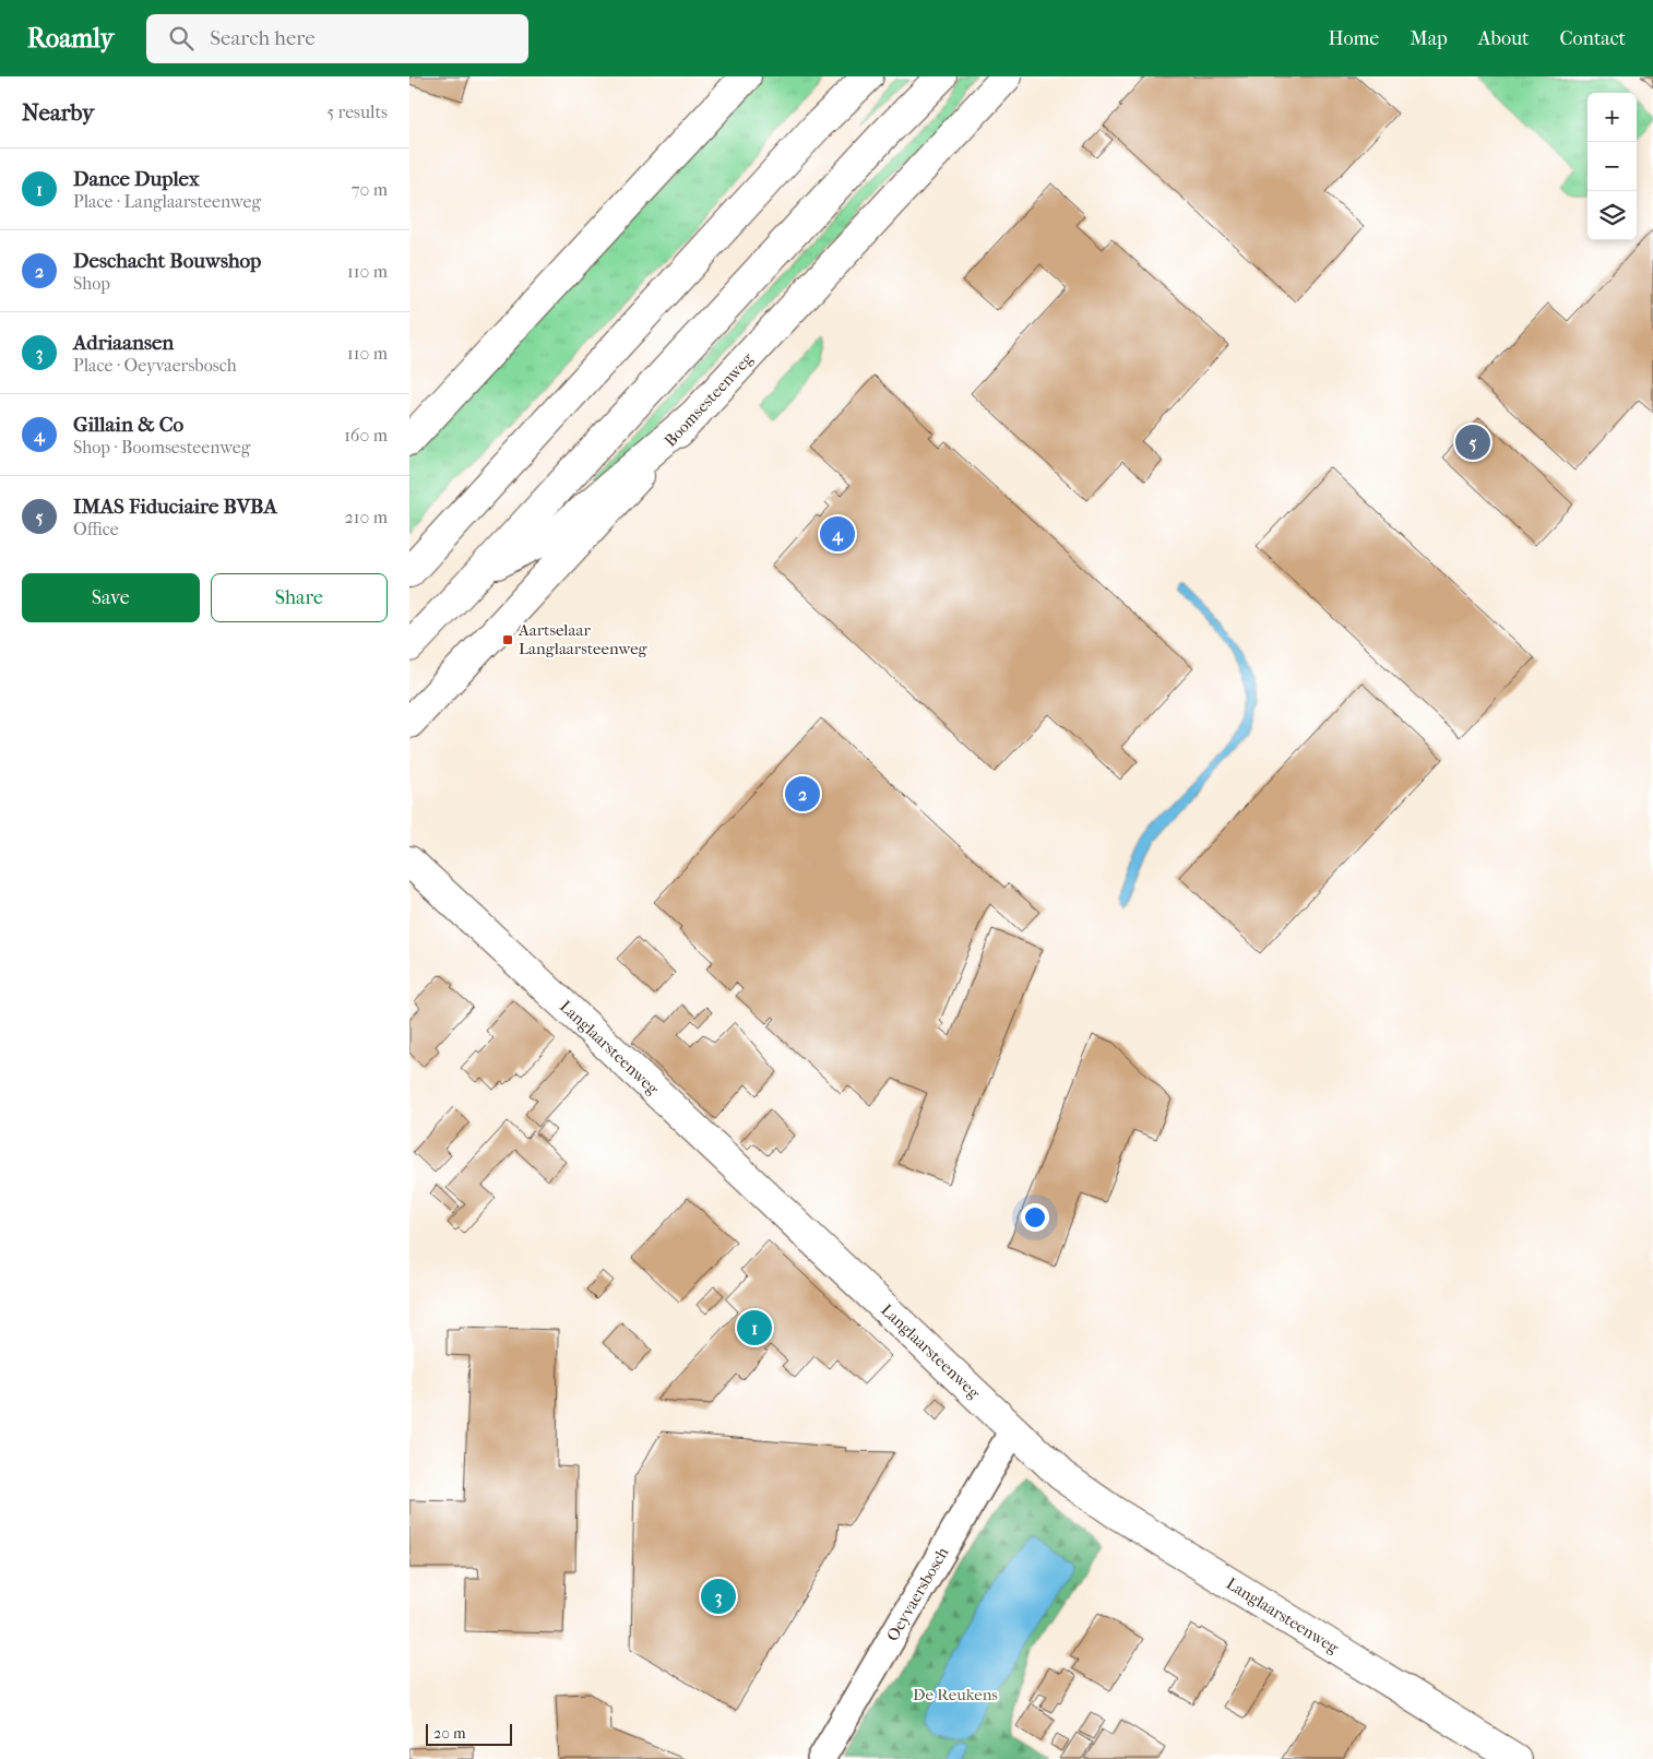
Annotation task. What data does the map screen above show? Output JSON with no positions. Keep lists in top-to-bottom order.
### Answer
{
  "streets": {
    "main road": ["Boomsesteenweg", "Langlaarsteenweg"],
    "street": ["Oeyvaersbosch"]
  },
  "crossings": [
    ["Langlaarsteenweg", "Oeyvaersbosch"]
  ],
  "parks": ["De Reukens"],
  "places": {
    "transit": ["Aartselaar Langlaarsteenweg"]
  },
  "scale_bar": "20 m",
  "page": {
    "header": "Roamly",
    "search": "Search here",
    "nav": [
      "Home",
      "Map",
      "About",
      "Contact"
    ],
    "heading": ["Nearby", "5 results"],
    "map_buttons": ["+", "−"],
    "list": [
      {
        "mark": "1",
        "name": "Dance Duplex",
        "note": "Place · Langlaarsteenweg",
        "value": "70 m"
      },
      {
        "mark": "2",
        "name": "Deschacht Bouwshop",
        "note": "Shop",
        "value": "110 m"
      },
      {
        "mark": "3",
        "name": "Adriaansen",
        "note": "Place · Oeyvaersbosch",
        "value": "110 m"
      },
      {
        "mark": "4",
        "name": "Gillain & Co",
        "note": "Shop · Boomsesteenweg",
        "value": "160 m"
      },
      {
        "mark": "5",
        "name": "IMAS Fiduciaire BVBA",
        "note": "Office",
        "value": "210 m"
      }
    ],
    "pins": [
      "5",
      "4",
      "2",
      "1",
      "3"
    ],
    "buttons": ["Save", "Share"],
    "scale": "20 m"
  }
}
